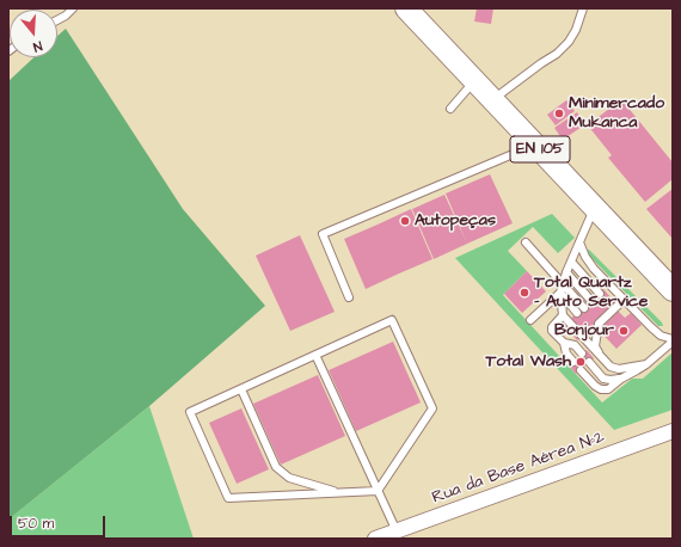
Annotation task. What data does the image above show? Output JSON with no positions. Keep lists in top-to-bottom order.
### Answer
{
  "streets": {
    "main road": ["EN 105"],
    "street": ["Rua da Base Aérea Nº2"]
  },
  "places": [
    "Minimercado Mukanca",
    "Autopeças",
    "Total Quartz - Auto Service",
    "Bonjour",
    "Total Wash"
  ],
  "scale_bar": "50 m",
  "north": "bottom"
}
